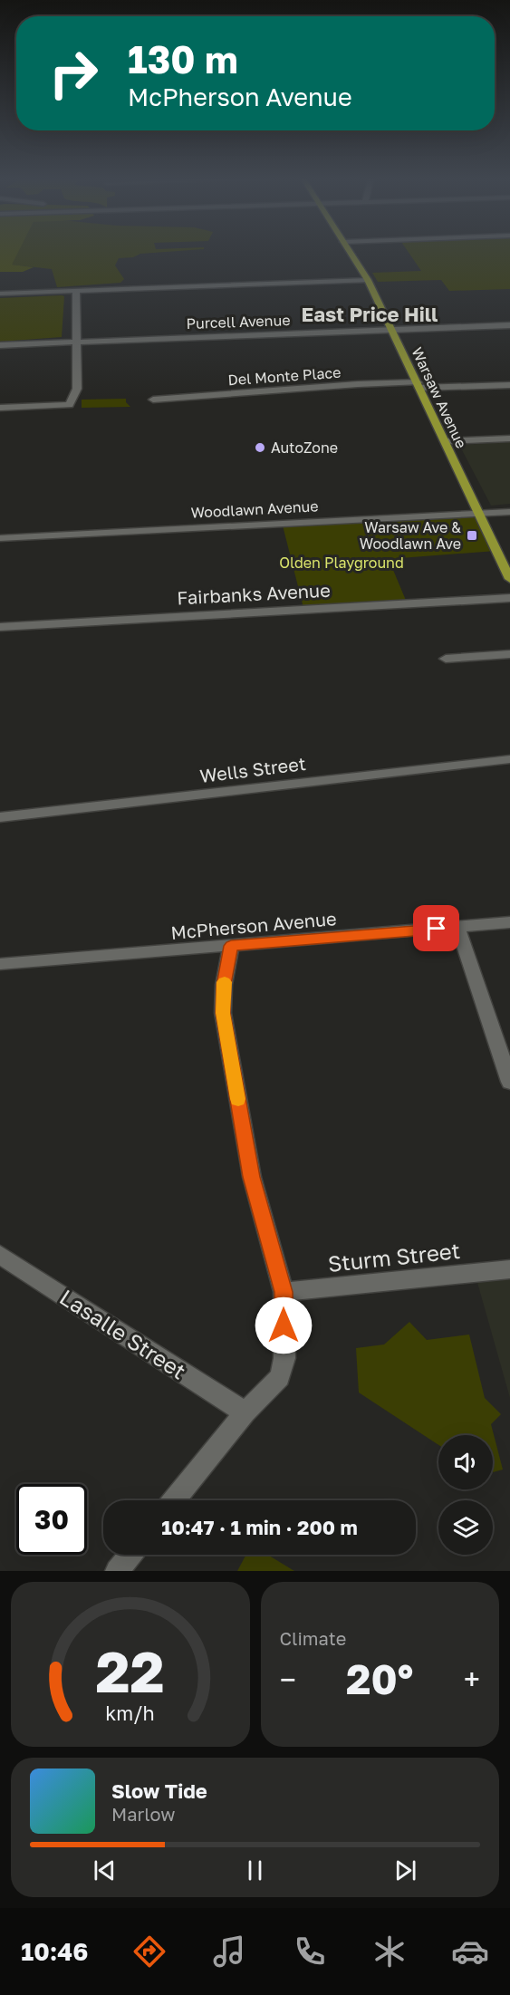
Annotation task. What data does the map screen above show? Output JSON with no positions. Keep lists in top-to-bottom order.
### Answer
{
  "streets": {
    "main road": ["Warsaw Avenue"],
    "street": [
      "Purcell Avenue",
      "Del Monte Place",
      "Woodlawn Avenue",
      "Fairbanks Avenue",
      "Wells Street",
      "McPherson Avenue",
      "Sturm Street",
      "Lasalle Street"
    ]
  },
  "crossings": [
    ["Purcell Avenue", "Warsaw Avenue"],
    ["Del Monte Place", "Warsaw Avenue"],
    ["Warsaw Avenue", "Woodlawn Avenue"]
  ],
  "districts": ["East Price Hill"],
  "parks": ["Olden Playground"],
  "places": {
    "other": ["AutoZone"],
    "transit": ["Warsaw Ave & Woodlawn Ave"]
  },
  "page": {
    "turn": ["130 m", "McPherson Avenue"],
    "limit": "30",
    "trip": "10:47 · 1 min · 200 m",
    "tile": "Climate",
    "heat": ["−", "20°", "+"],
    "song": ["Slow Tide", "Marlow"],
    "tabs": "10:46",
    "gauge": ["22", "km/h"]
  }
}
